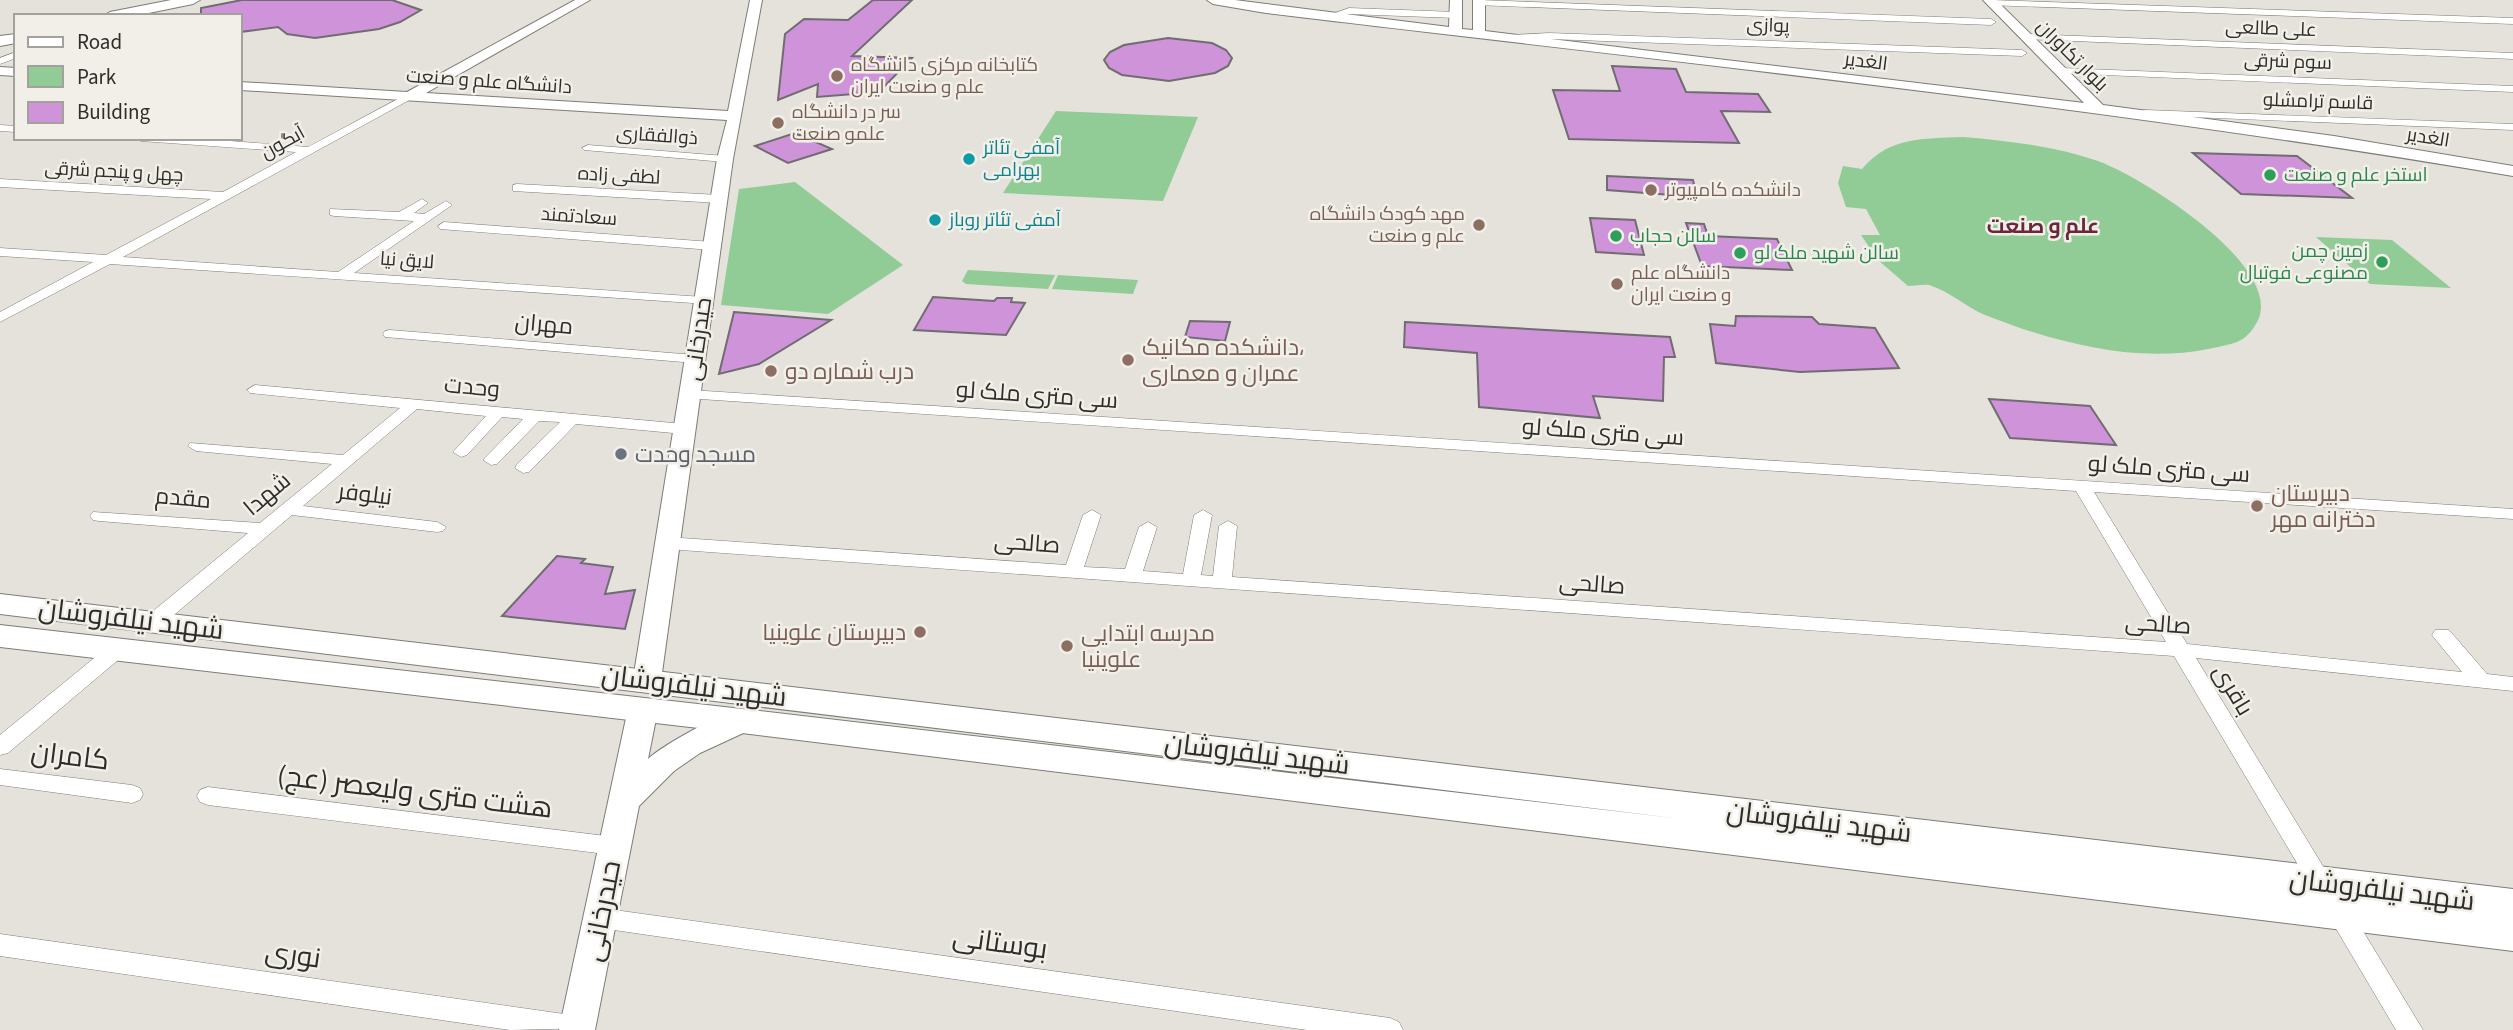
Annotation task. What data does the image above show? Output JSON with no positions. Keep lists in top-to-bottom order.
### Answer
{
  "streets": {
    "main road": [
      "بلوار تکاوران",
      "الغدیر",
      "دانشگاه علم و صنعت",
      "حیدرخانی",
      "شهید نیلفروشان"
    ],
    "street": [
      "پوازی",
      "علی طالعی",
      "سوم شرقی",
      "قاسم ترامشلو",
      "ذوالفقاری",
      "آبگون",
      "چهل و ‍پنجم شرقی",
      "لطفی زاده",
      "سعادتمند",
      "لایق نیا",
      "مهران",
      "وحدت",
      "سی متری ملک لو",
      "شهدا",
      "نیلوفر",
      "مقدم",
      "صالحی",
      "باقری",
      "کامران",
      "هشت متری ولیعصر (عج)",
      "بوستانی",
      "نوری"
    ]
  },
  "crossings": [
    ["پوازی", "بلوار تکاوران"],
    ["پوازی", "الغدیر"],
    ["علی طالعی", "بلوار تکاوران"],
    ["بلوار تکاوران", "الغدیر"],
    ["بلوار تکاوران", "سوم شرقی"],
    ["الغدیر", "قاسم ترامشلو"],
    ["دانشگاه علم و صنعت", "آبگون"],
    ["دانشگاه علم و صنعت", "حیدرخانی"],
    ["ذوالفقاری", "حیدرخانی"],
    ["آبگون", "چهل و ‍پنجم شرقی"],
    ["آبگون", "لایق نیا"],
    ["لطفی زاده", "حیدرخانی"],
    ["سعادتمند", "حیدرخانی"],
    ["لایق نیا", "حیدرخانی"],
    ["مهران", "حیدرخانی"],
    ["حیدرخانی", "وحدت"],
    ["حیدرخانی", "سی متری ملک لو"],
    ["حیدرخانی", "صالحی"],
    ["حیدرخانی", "شهید نیلفروشان"],
    ["حیدرخانی", "هشت متری ولیعصر (عج)"],
    ["حیدرخانی", "بوستانی"],
    ["حیدرخانی", "نوری"],
    ["وحدت", "شهدا"],
    ["سی متری ملک لو", "باقری"],
    ["شهدا", "نیلوفر"],
    ["شهدا", "مقدم"],
    ["شهدا", "شهید نیلفروشان"],
    ["صالحی", "باقری"],
    ["شهید نیلفروشان", "باقری"]
  ],
  "districts": ["علم و صنعت"],
  "places": [
    "کتابخانه مرکزی دانشگاه علم و صنعت ایران",
    "سر در دانشگاه علمو صنعت",
    "آمفی تئاتر بهرامی",
    "استخر علم و صنعت",
    "دانشکده کامپیوتر",
    "آمفی تئاتر روباز",
    "مهد کودک دانشگاه علم و صنعت",
    "سالن حجاب",
    "سالن شهید ملک لو",
    "زمین چمن مصنوعی فوتبال",
    "دانشگاه علم و صنعت ایران",
    "دانشکده مکانیک، عمران و معماری",
    "درب شماره دو",
    "مسجد وحدت",
    "دبیرستان دخترانه مهر",
    "دبیرستان علوینیا",
    "مدرسه ابتدایی علوینیا"
  ],
  "legend": ["Road", "Park", "Building"]
}
